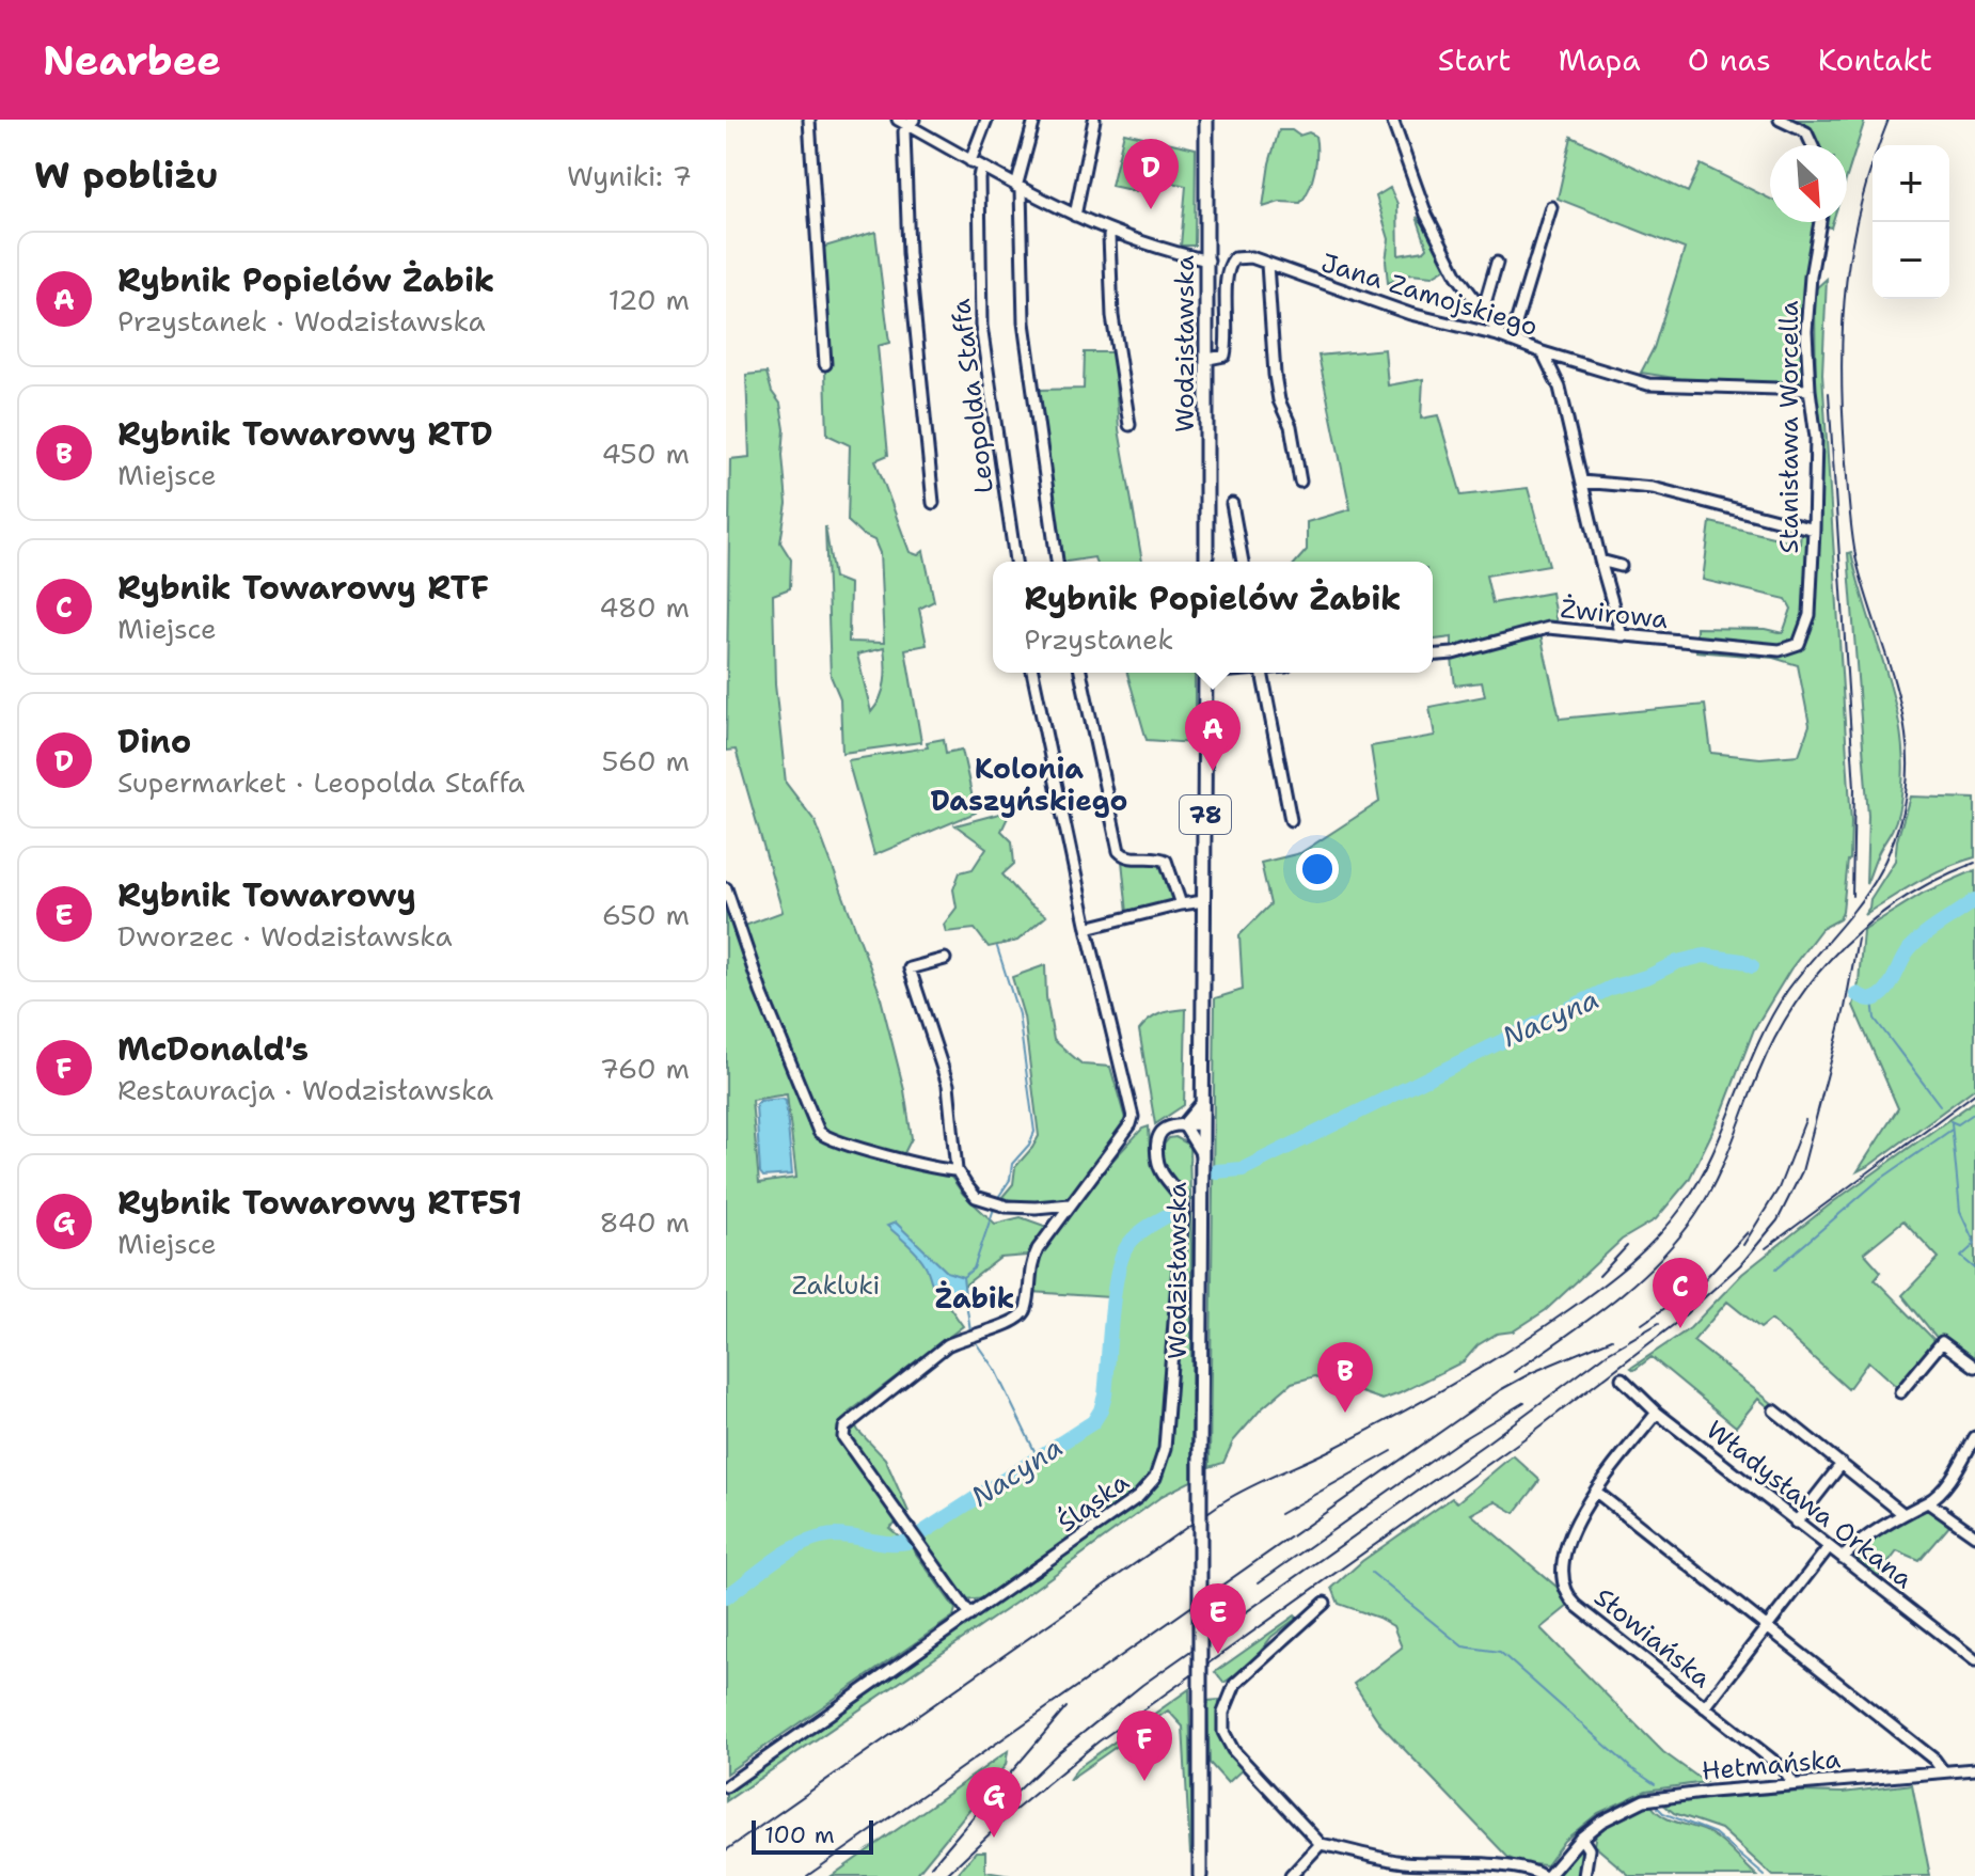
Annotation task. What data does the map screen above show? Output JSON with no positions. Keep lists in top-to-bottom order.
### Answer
{
  "streets": {
    "main road": ["Wodzisławska", "78"],
    "street": [
      "Jana Zamojskiego",
      "Leopolda Staffa",
      "Stanisława Worcella",
      "Żwirowa",
      "Śląska",
      "Władysława Orkana",
      "Słowiańska",
      "Hetmańska"
    ]
  },
  "crossings": [
    ["Jana Zamojskiego", "Wodzisławska"],
    ["Jana Zamojskiego", "Żwirowa"],
    ["Stanisława Worcella", "Żwirowa"],
    ["Władysława Orkana", "Słowiańska"],
    ["Słowiańska", "Hetmańska"]
  ],
  "districts": ["Kolonia Daszyńskiego", "Żabik"],
  "water": ["Nacyna"],
  "parks": ["Zakluki"],
  "scale_bar": "100 m",
  "north": "bottom right",
  "page": {
    "header": "Nearbee",
    "nav": [
      "Start",
      "Mapa",
      "O nas",
      "Kontakt"
    ],
    "heading": ["W pobliżu", "Wyniki: 7"],
    "pins": [
      "D",
      "A",
      "C",
      "B",
      "E",
      "F",
      "G"
    ],
    "map_buttons": ["+", "−"],
    "list": [
      {
        "mark": "A",
        "name": "Rybnik Popielów Żabik",
        "note": "Przystanek · Wodzisławska",
        "value": "120 m"
      },
      {
        "mark": "B",
        "name": "Rybnik Towarowy RTD",
        "note": "Miejsce",
        "value": "450 m"
      },
      {
        "mark": "C",
        "name": "Rybnik Towarowy RTF",
        "note": "Miejsce",
        "value": "480 m"
      },
      {
        "mark": "D",
        "name": "Dino",
        "note": "Supermarket · Leopolda Staffa",
        "value": "560 m"
      },
      {
        "mark": "E",
        "name": "Rybnik Towarowy",
        "note": "Dworzec · Wodzisławska",
        "value": "650 m"
      },
      {
        "mark": "F",
        "name": "McDonald's",
        "note": "Restauracja · Wodzisławska",
        "value": "760 m"
      },
      {
        "mark": "G",
        "name": "Rybnik Towarowy RTF51",
        "note": "Miejsce",
        "value": "840 m"
      }
    ],
    "popup": ["Rybnik Popielów Żabik", "Przystanek"],
    "scale": "100 m"
  }
}
